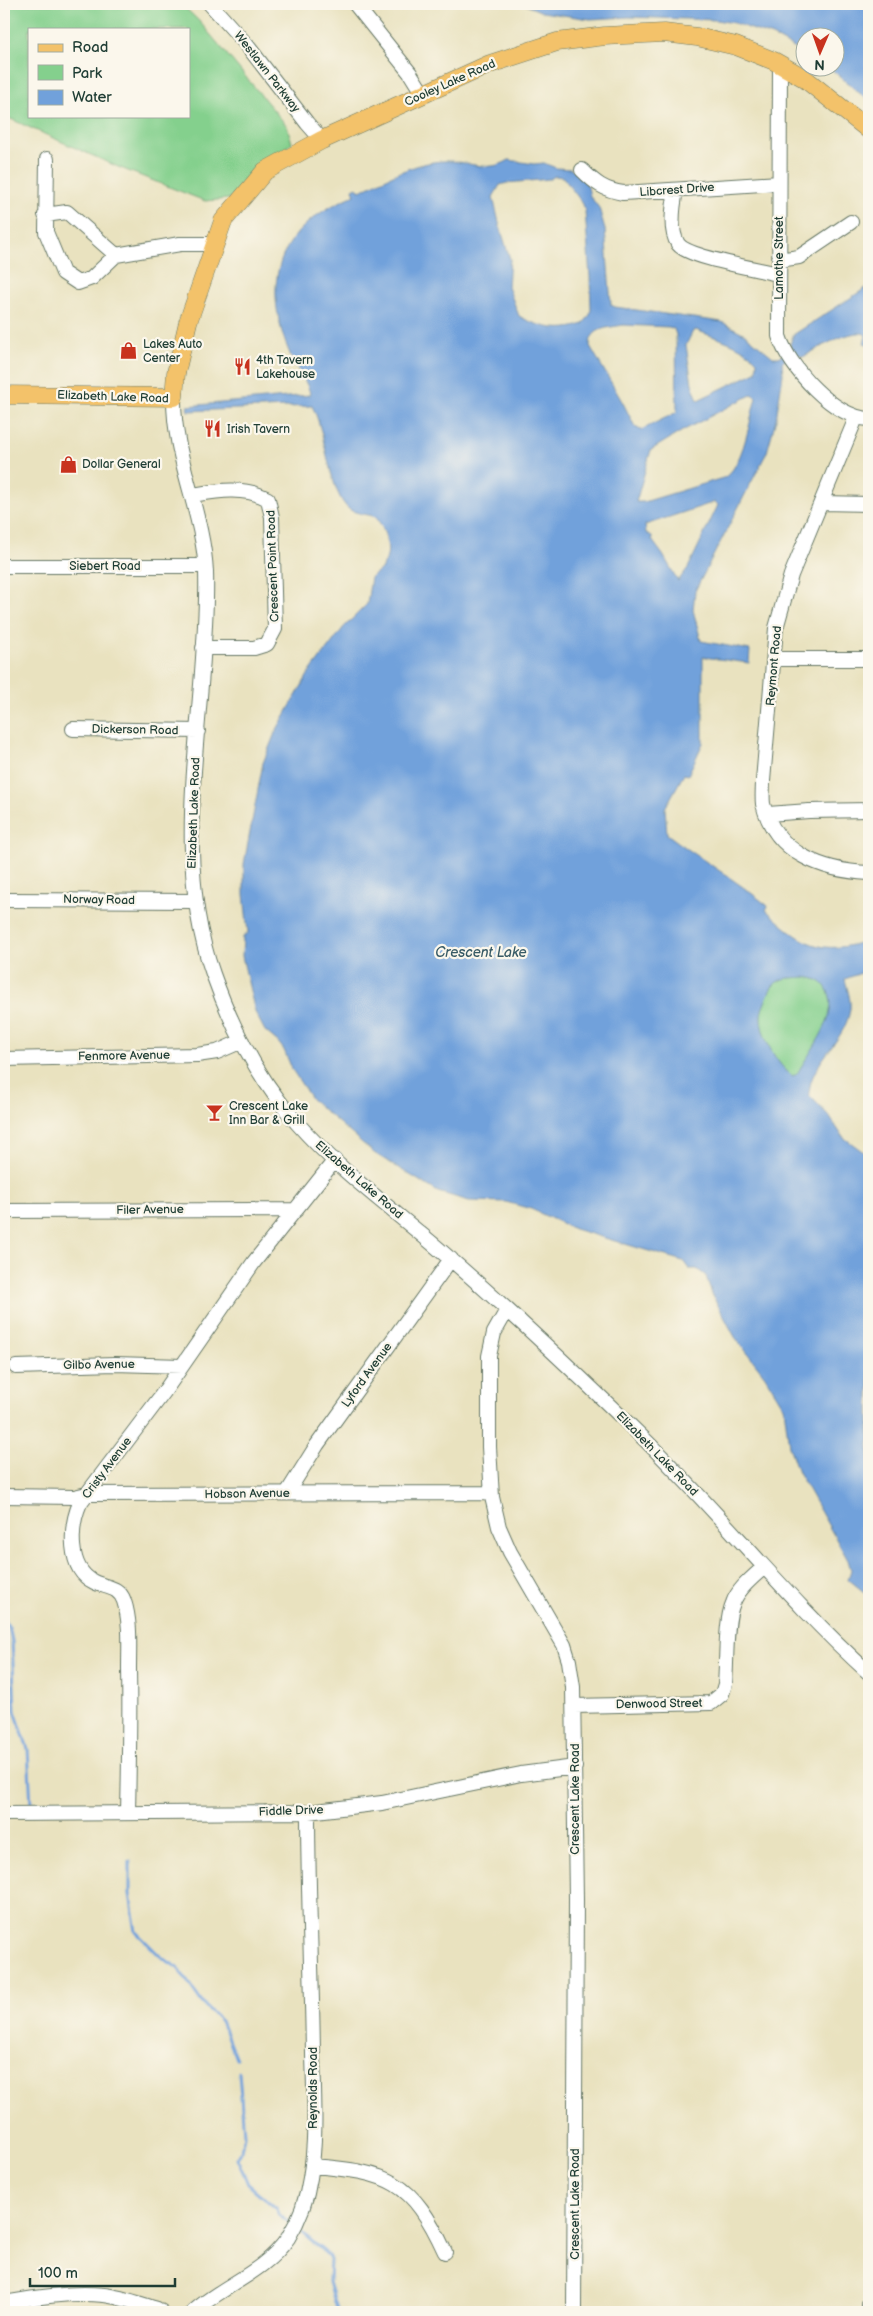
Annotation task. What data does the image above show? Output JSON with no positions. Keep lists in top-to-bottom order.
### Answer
{
  "streets": {
    "main road": ["Cooley Lake Road", "Elizabeth Lake Road"],
    "street": [
      "Westlawn Parkway",
      "Libcrest Drive",
      "Lamothe Street",
      "Siebert Road",
      "Crescent Point Road",
      "Reymont Road",
      "Dickerson Road",
      "Norway Road",
      "Fenmore Avenue",
      "Filer Avenue",
      "Gilbo Avenue",
      "Lyford Avenue",
      "Cristy Avenue",
      "Hobson Avenue",
      "Denwood Street",
      "Crescent Lake Road",
      "Fiddle Drive",
      "Reynolds Road"
    ]
  },
  "crossings": [
    ["Westlawn Parkway", "Cooley Lake Road"],
    ["Cooley Lake Road", "Lamothe Street"],
    ["Cooley Lake Road", "Elizabeth Lake Road"],
    ["Libcrest Drive", "Lamothe Street"],
    ["Lamothe Street", "Reymont Road"],
    ["Elizabeth Lake Road", "Siebert Road"],
    ["Elizabeth Lake Road", "Crescent Point Road"],
    ["Elizabeth Lake Road", "Dickerson Road"],
    ["Elizabeth Lake Road", "Norway Road"],
    ["Elizabeth Lake Road", "Fenmore Avenue"],
    ["Elizabeth Lake Road", "Lyford Avenue"],
    ["Elizabeth Lake Road", "Cristy Avenue"],
    ["Elizabeth Lake Road", "Denwood Street"],
    ["Elizabeth Lake Road", "Crescent Lake Road"],
    ["Filer Avenue", "Cristy Avenue"],
    ["Gilbo Avenue", "Cristy Avenue"],
    ["Lyford Avenue", "Hobson Avenue"],
    ["Cristy Avenue", "Hobson Avenue"],
    ["Cristy Avenue", "Fiddle Drive"],
    ["Hobson Avenue", "Crescent Lake Road"],
    ["Denwood Street", "Crescent Lake Road"],
    ["Crescent Lake Road", "Fiddle Drive"],
    ["Fiddle Drive", "Reynolds Road"]
  ],
  "water": ["Crescent Lake"],
  "places": {
    "shop": ["Lakes Auto Center", "Dollar General"],
    "restaurant": ["4th Tavern Lakehouse", "Irish Tavern"],
    "bar": ["Crescent Lake Inn Bar & Grill"]
  },
  "legend": ["Road", "Park", "Water"],
  "scale_bar": "100 m",
  "north": "bottom"
}
